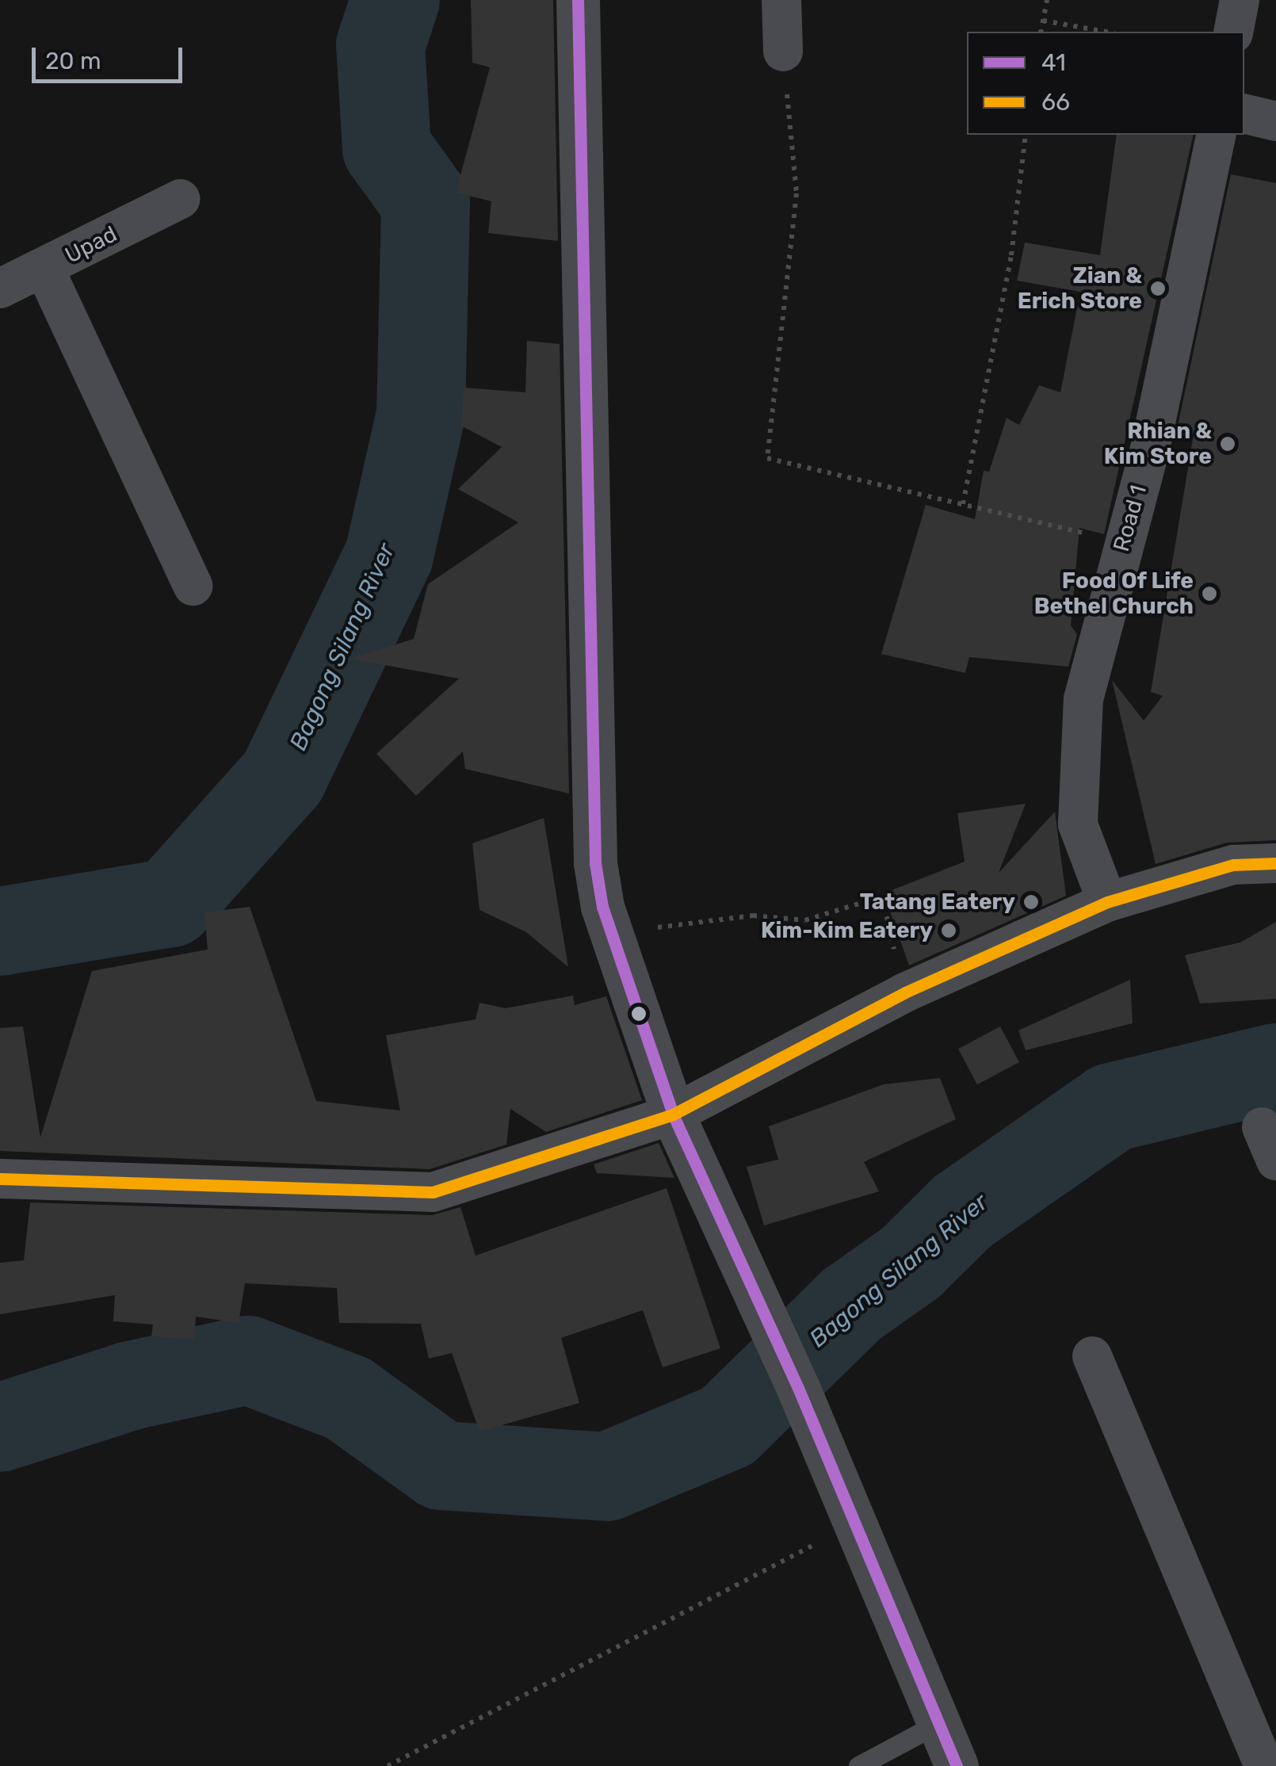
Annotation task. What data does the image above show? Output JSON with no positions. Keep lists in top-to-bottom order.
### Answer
{
  "streets": {
    "street": ["Upad", "Road 1"]
  },
  "water": ["Bagong Silang River"],
  "places": [
    "Zian & Erich Store",
    "Rhian & Kim Store",
    "Food Of Life Bethel Church",
    "Tatang Eatery",
    "Kim-Kim Eatery"
  ],
  "lines": ["transit line 41", "transit line 66"],
  "legend": ["41", "66"],
  "scale_bar": "20 m"
}
